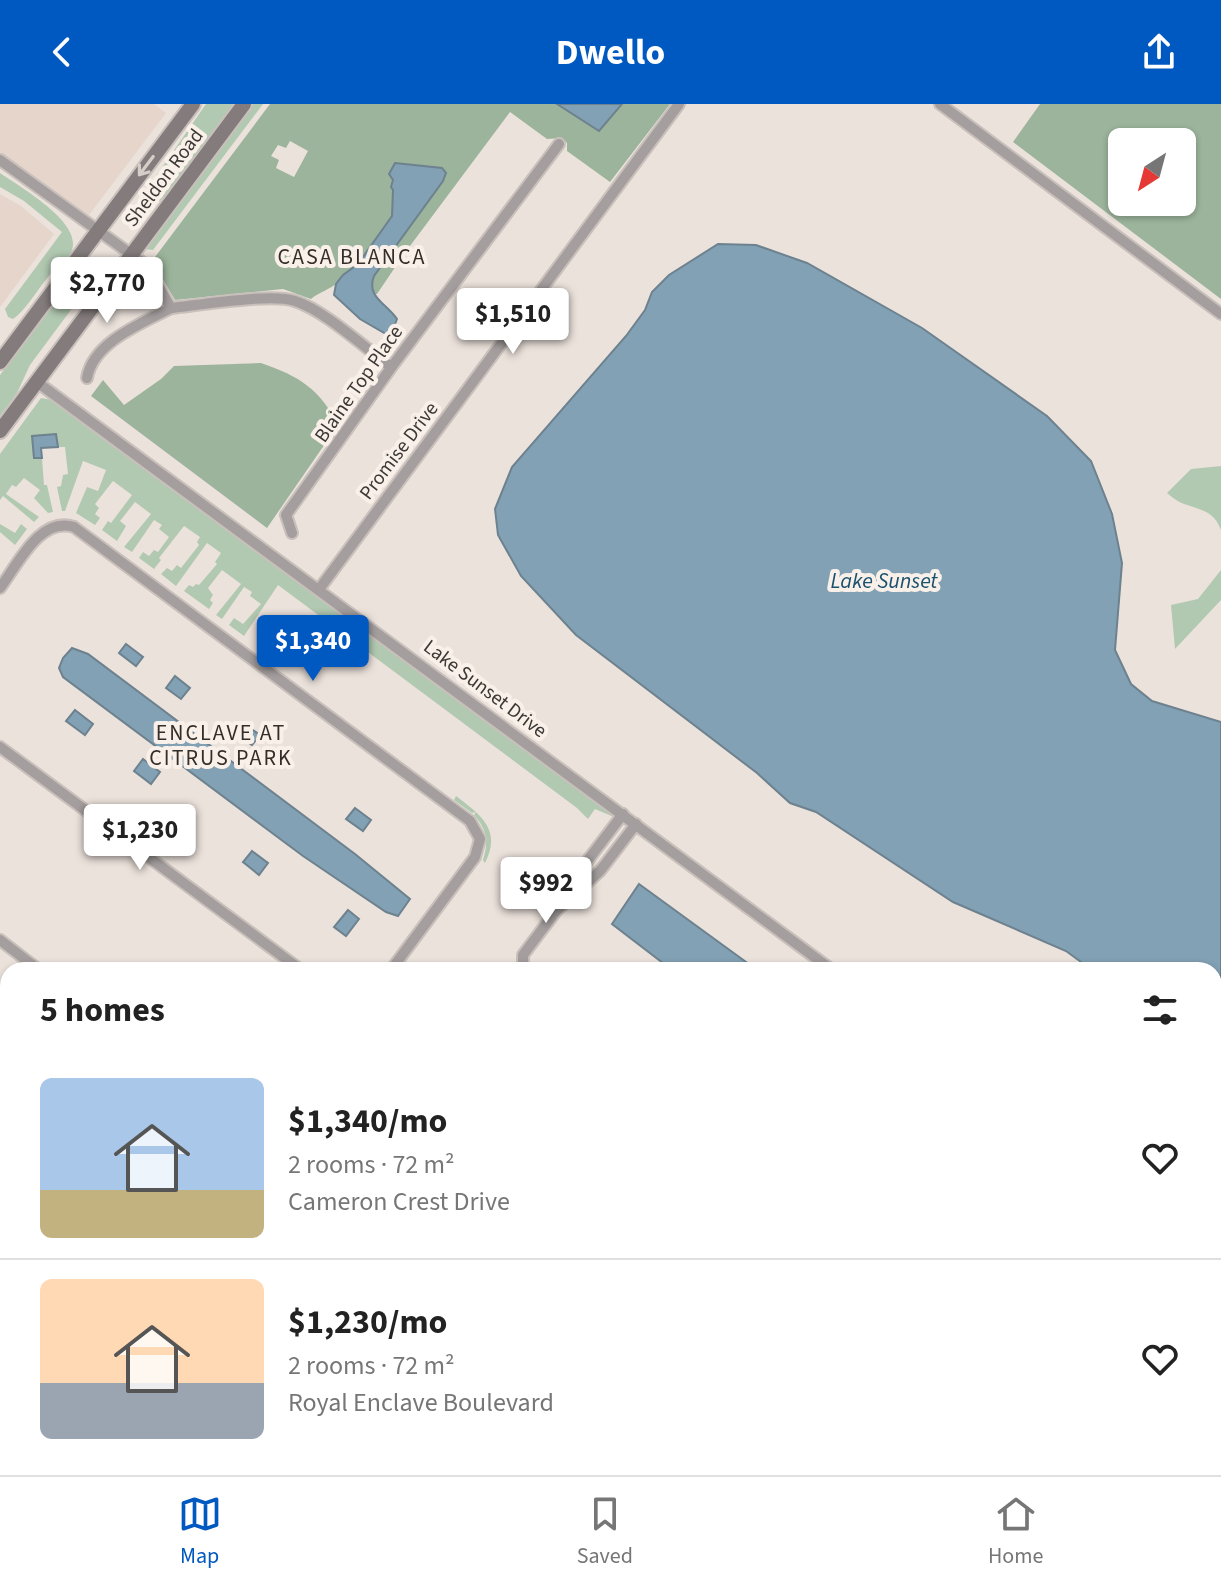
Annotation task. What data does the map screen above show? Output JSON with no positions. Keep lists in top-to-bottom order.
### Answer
{
  "streets": {
    "main road": ["Sheldon Road"],
    "street": ["Blaine Top Place", "Promise Drive", "Lake Sunset Drive"]
  },
  "crossings": [
    ["Sheldon Road", "Lake Sunset Drive"],
    ["Promise Drive", "Lake Sunset Drive"]
  ],
  "districts": ["CASA BLANCA", "ENCLAVE AT CITRUS PARK"],
  "water": ["Lake Sunset"],
  "north": "bottom left",
  "page": {
    "header": "Dwello",
    "price": [
      "$2,770",
      "$1,510",
      "$1,340",
      "$1,230",
      "$992"
    ],
    "heading": "5 homes",
    "list": [
      {
        "name": "$1,340/mo",
        "note": "2 rooms · 72 m² · Cameron Crest Drive"
      },
      {
        "name": "$1,230/mo",
        "note": "2 rooms · 72 m² · Royal Enclave Boulevard"
      }
    ],
    "tabs": ["Map", "Saved", "Home"]
  }
}
